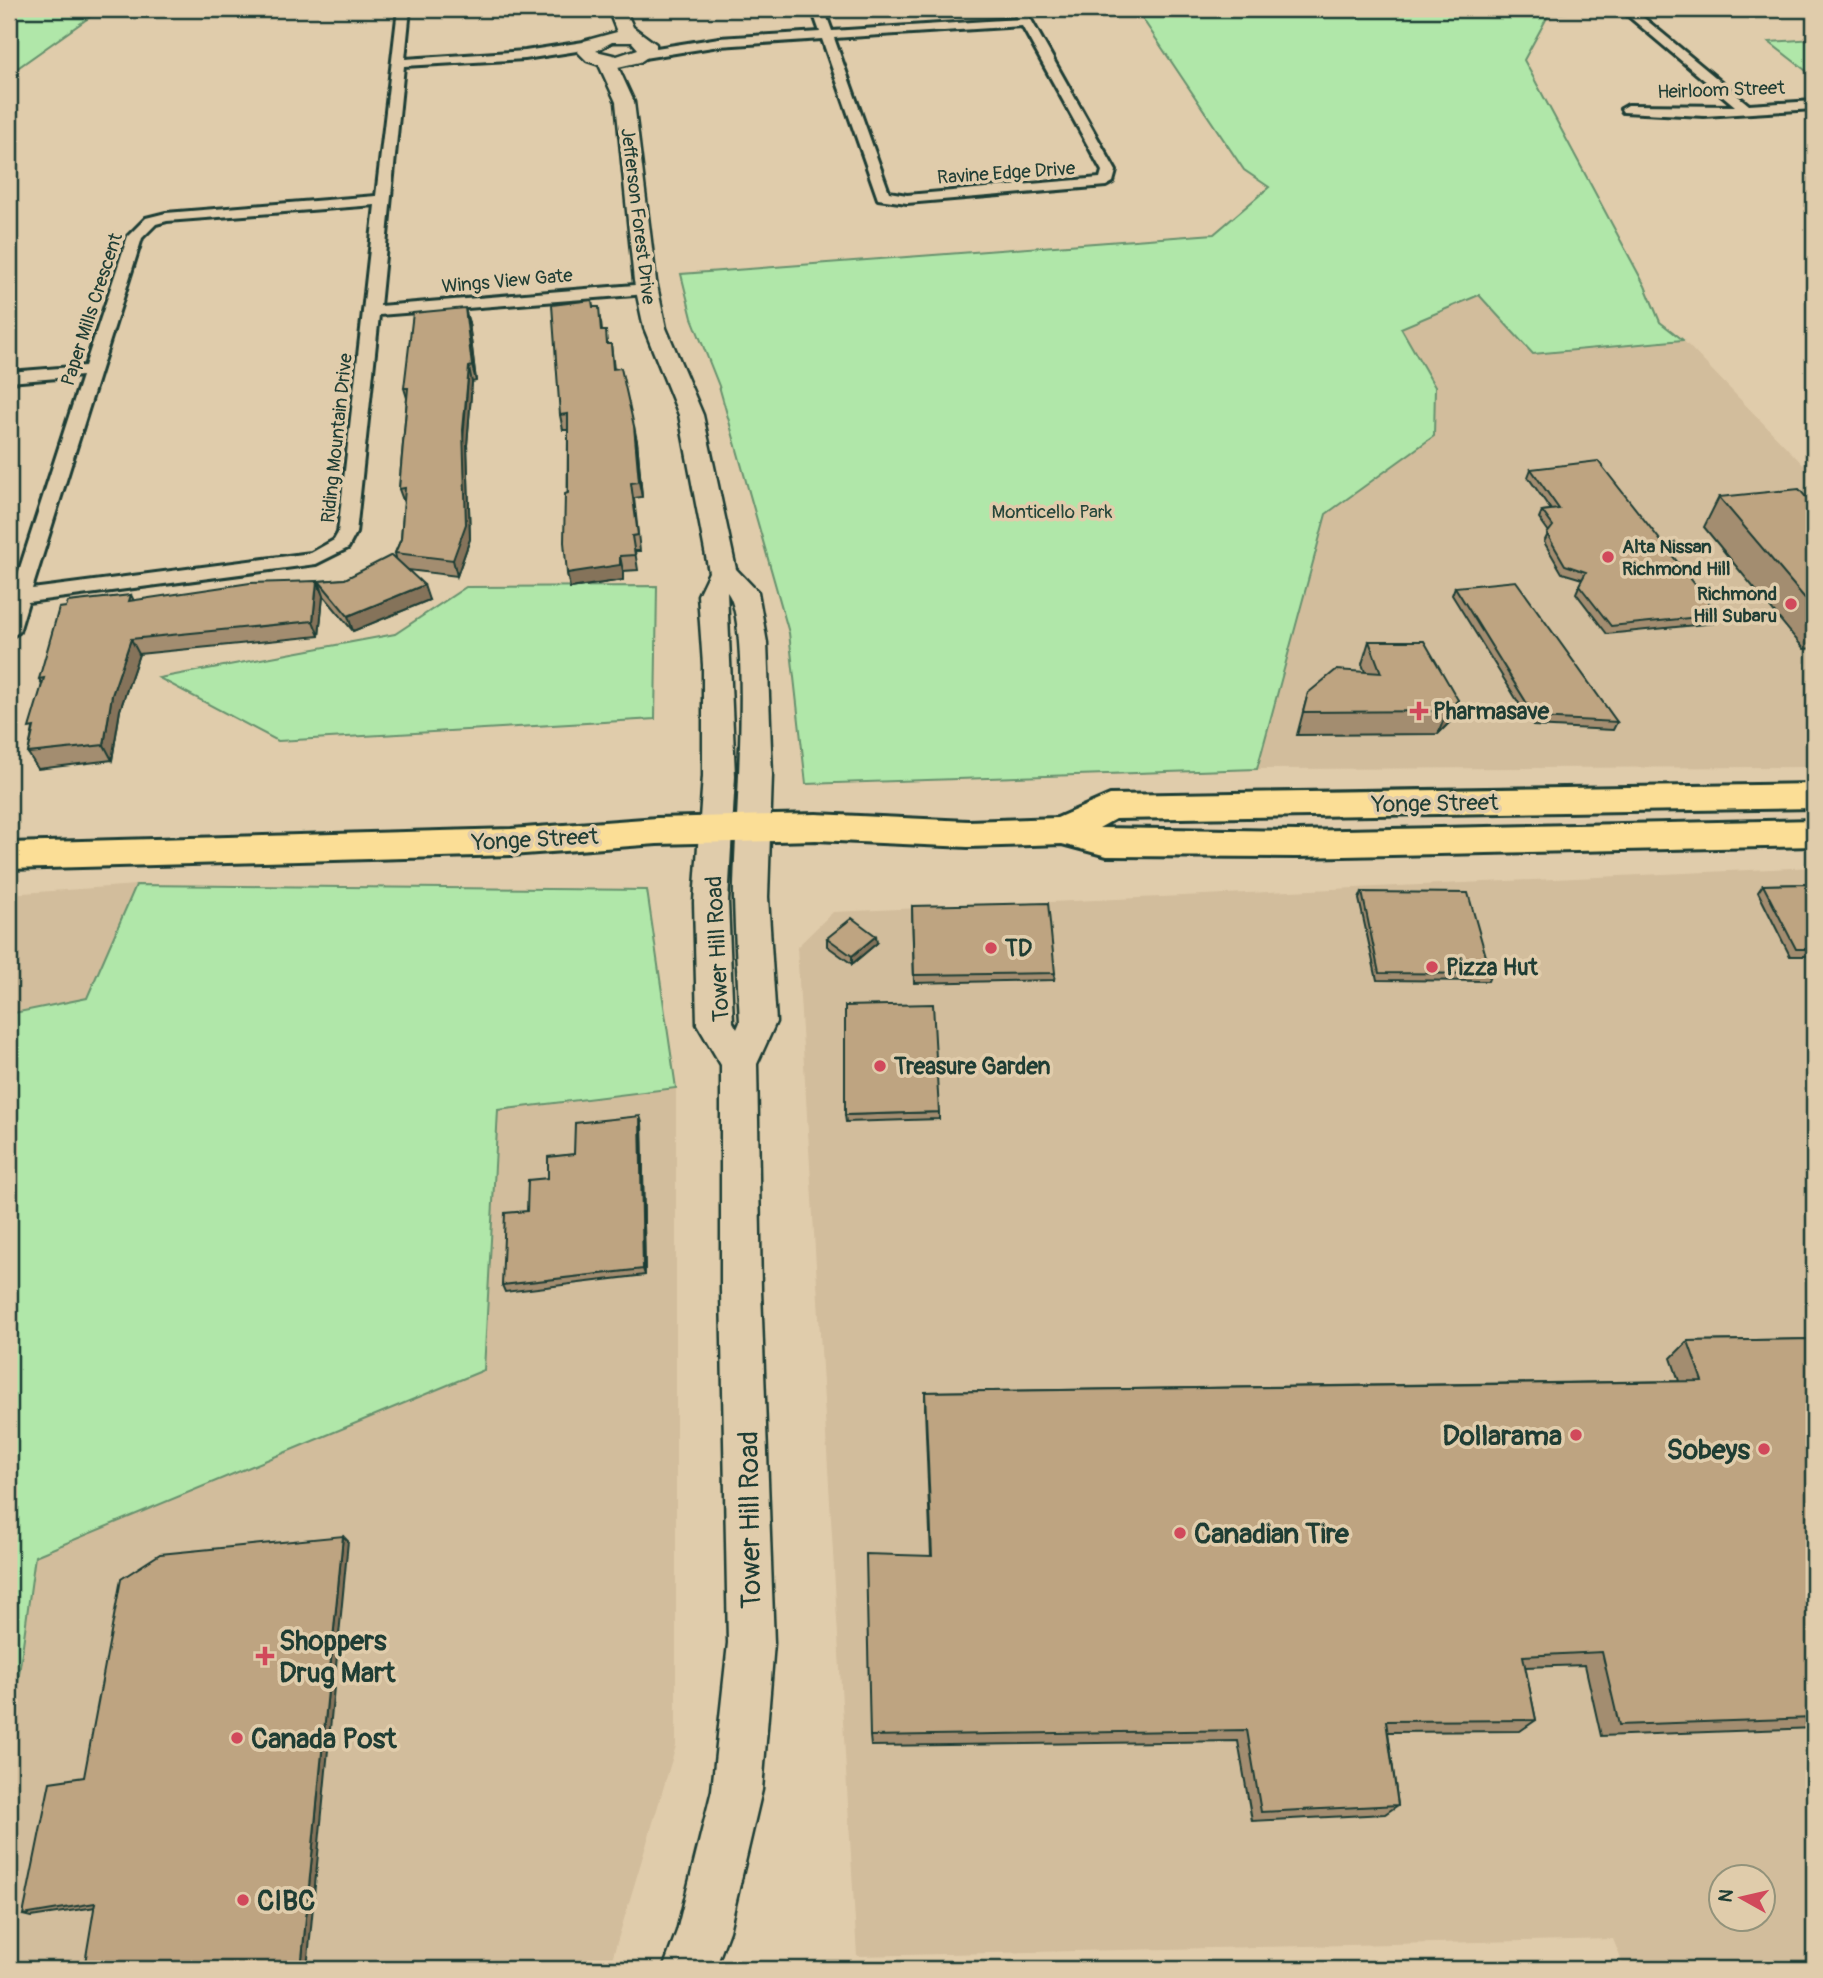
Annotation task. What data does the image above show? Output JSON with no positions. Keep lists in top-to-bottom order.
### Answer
{
  "streets": {
    "main road": ["Yonge Street"],
    "street": [
      "Heirloom Street",
      "Ravine Edge Drive",
      "Jefferson Forest Drive",
      "Wings View Gate",
      "Paper Mills Crescent",
      "Riding Mountain Drive",
      "Tower Hill Road"
    ]
  },
  "crossings": [
    ["Jefferson Forest Drive", "Wings View Gate"],
    ["Jefferson Forest Drive", "Yonge Street"],
    ["Jefferson Forest Drive", "Tower Hill Road"],
    ["Wings View Gate", "Riding Mountain Drive"],
    ["Paper Mills Crescent", "Riding Mountain Drive"],
    ["Yonge Street", "Tower Hill Road"]
  ],
  "parks": ["Monticello Park"],
  "places": {
    "other": [
      "Alta Nissan Richmond Hill",
      "Richmond Hill Subaru",
      "TD",
      "Pizza Hut",
      "Treasure Garden",
      "Dollarama",
      "Sobeys",
      "Canadian Tire",
      "Canada Post",
      "CIBC"
    ],
    "health": ["Pharmasave", "Shoppers Drug Mart"]
  },
  "north": "left"
}
